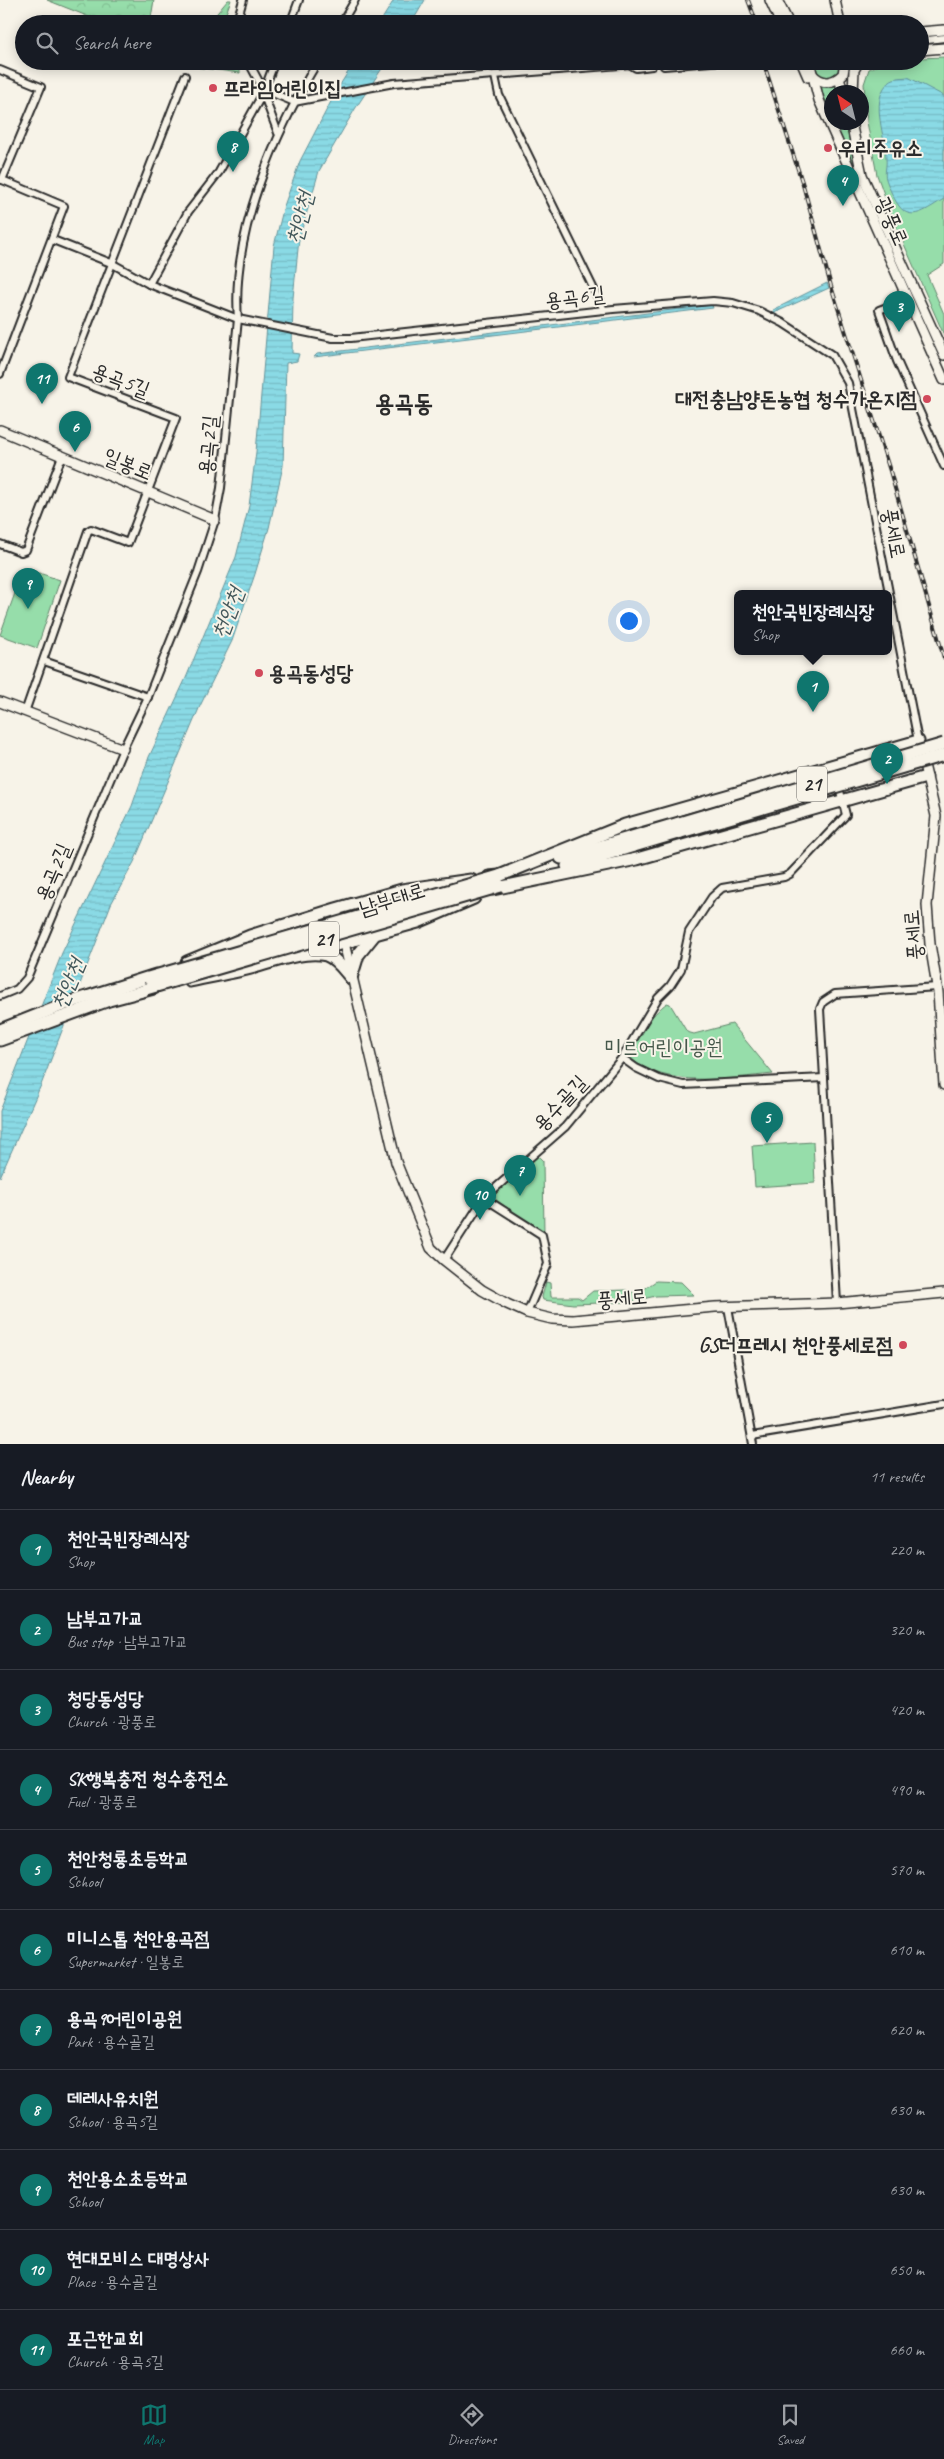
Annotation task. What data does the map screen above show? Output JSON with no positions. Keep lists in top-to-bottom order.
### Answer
{
  "streets": {
    "highway": ["21", "남부대로"],
    "street": [
      "광풍로",
      "용곡6길",
      "용곡5길",
      "용곡2길",
      "일봉로",
      "풍세로",
      "용수골길"
    ]
  },
  "crossings": [
    ["용곡6길", "용곡2길"],
    ["용곡6길", "풍세로"],
    ["용곡5길", "일봉로"],
    ["용곡2길", "일봉로"],
    ["풍세로", "용수골길"],
    ["21", "남부대로"]
  ],
  "districts": ["용곡동"],
  "water": ["천안천"],
  "parks": ["미르어린이공원"],
  "places": [
    "프라임어린이집",
    "우리주유소",
    "대전충남양돈농협 청수가온지점",
    "용곡동성당",
    "GS더프레시 천안풍세로점"
  ],
  "north": "top left",
  "page": {
    "search": "Search here",
    "pins": [
      "8",
      "4",
      "3",
      "11",
      "6",
      "9",
      "1",
      "2",
      "5",
      "7",
      "10"
    ],
    "popup": ["천안국빈장례식장", "Shop"],
    "heading": ["Nearby", "11 results"],
    "list": [
      {
        "mark": "1",
        "name": "천안국빈장례식장",
        "note": "Shop",
        "value": "220 m"
      },
      {
        "mark": "2",
        "name": "남부고가교",
        "note": "Bus stop · 남부고가교",
        "value": "320 m"
      },
      {
        "mark": "3",
        "name": "청당동성당",
        "note": "Church · 광풍로",
        "value": "420 m"
      },
      {
        "mark": "4",
        "name": "SK행복충전 청수충전소",
        "note": "Fuel · 광풍로",
        "value": "490 m"
      },
      {
        "mark": "5",
        "name": "천안청룡초등학교",
        "note": "School",
        "value": "570 m"
      },
      {
        "mark": "6",
        "name": "미니스톱 천안용곡점",
        "note": "Supermarket · 일봉로",
        "value": "610 m"
      },
      {
        "mark": "7",
        "name": "용곡9어린이공원",
        "note": "Park · 용수골길",
        "value": "620 m"
      },
      {
        "mark": "8",
        "name": "데레사유치원",
        "note": "School · 용곡5길",
        "value": "630 m"
      },
      {
        "mark": "9",
        "name": "천안용소초등학교",
        "note": "School",
        "value": "630 m"
      },
      {
        "mark": "10",
        "name": "현대모비스 대명상사",
        "note": "Place · 용수골길",
        "value": "650 m"
      },
      {
        "mark": "11",
        "name": "포근한교회",
        "note": "Church · 용곡5길",
        "value": "660 m"
      }
    ],
    "nav": ["Map", "Directions", "Saved"]
  }
}
